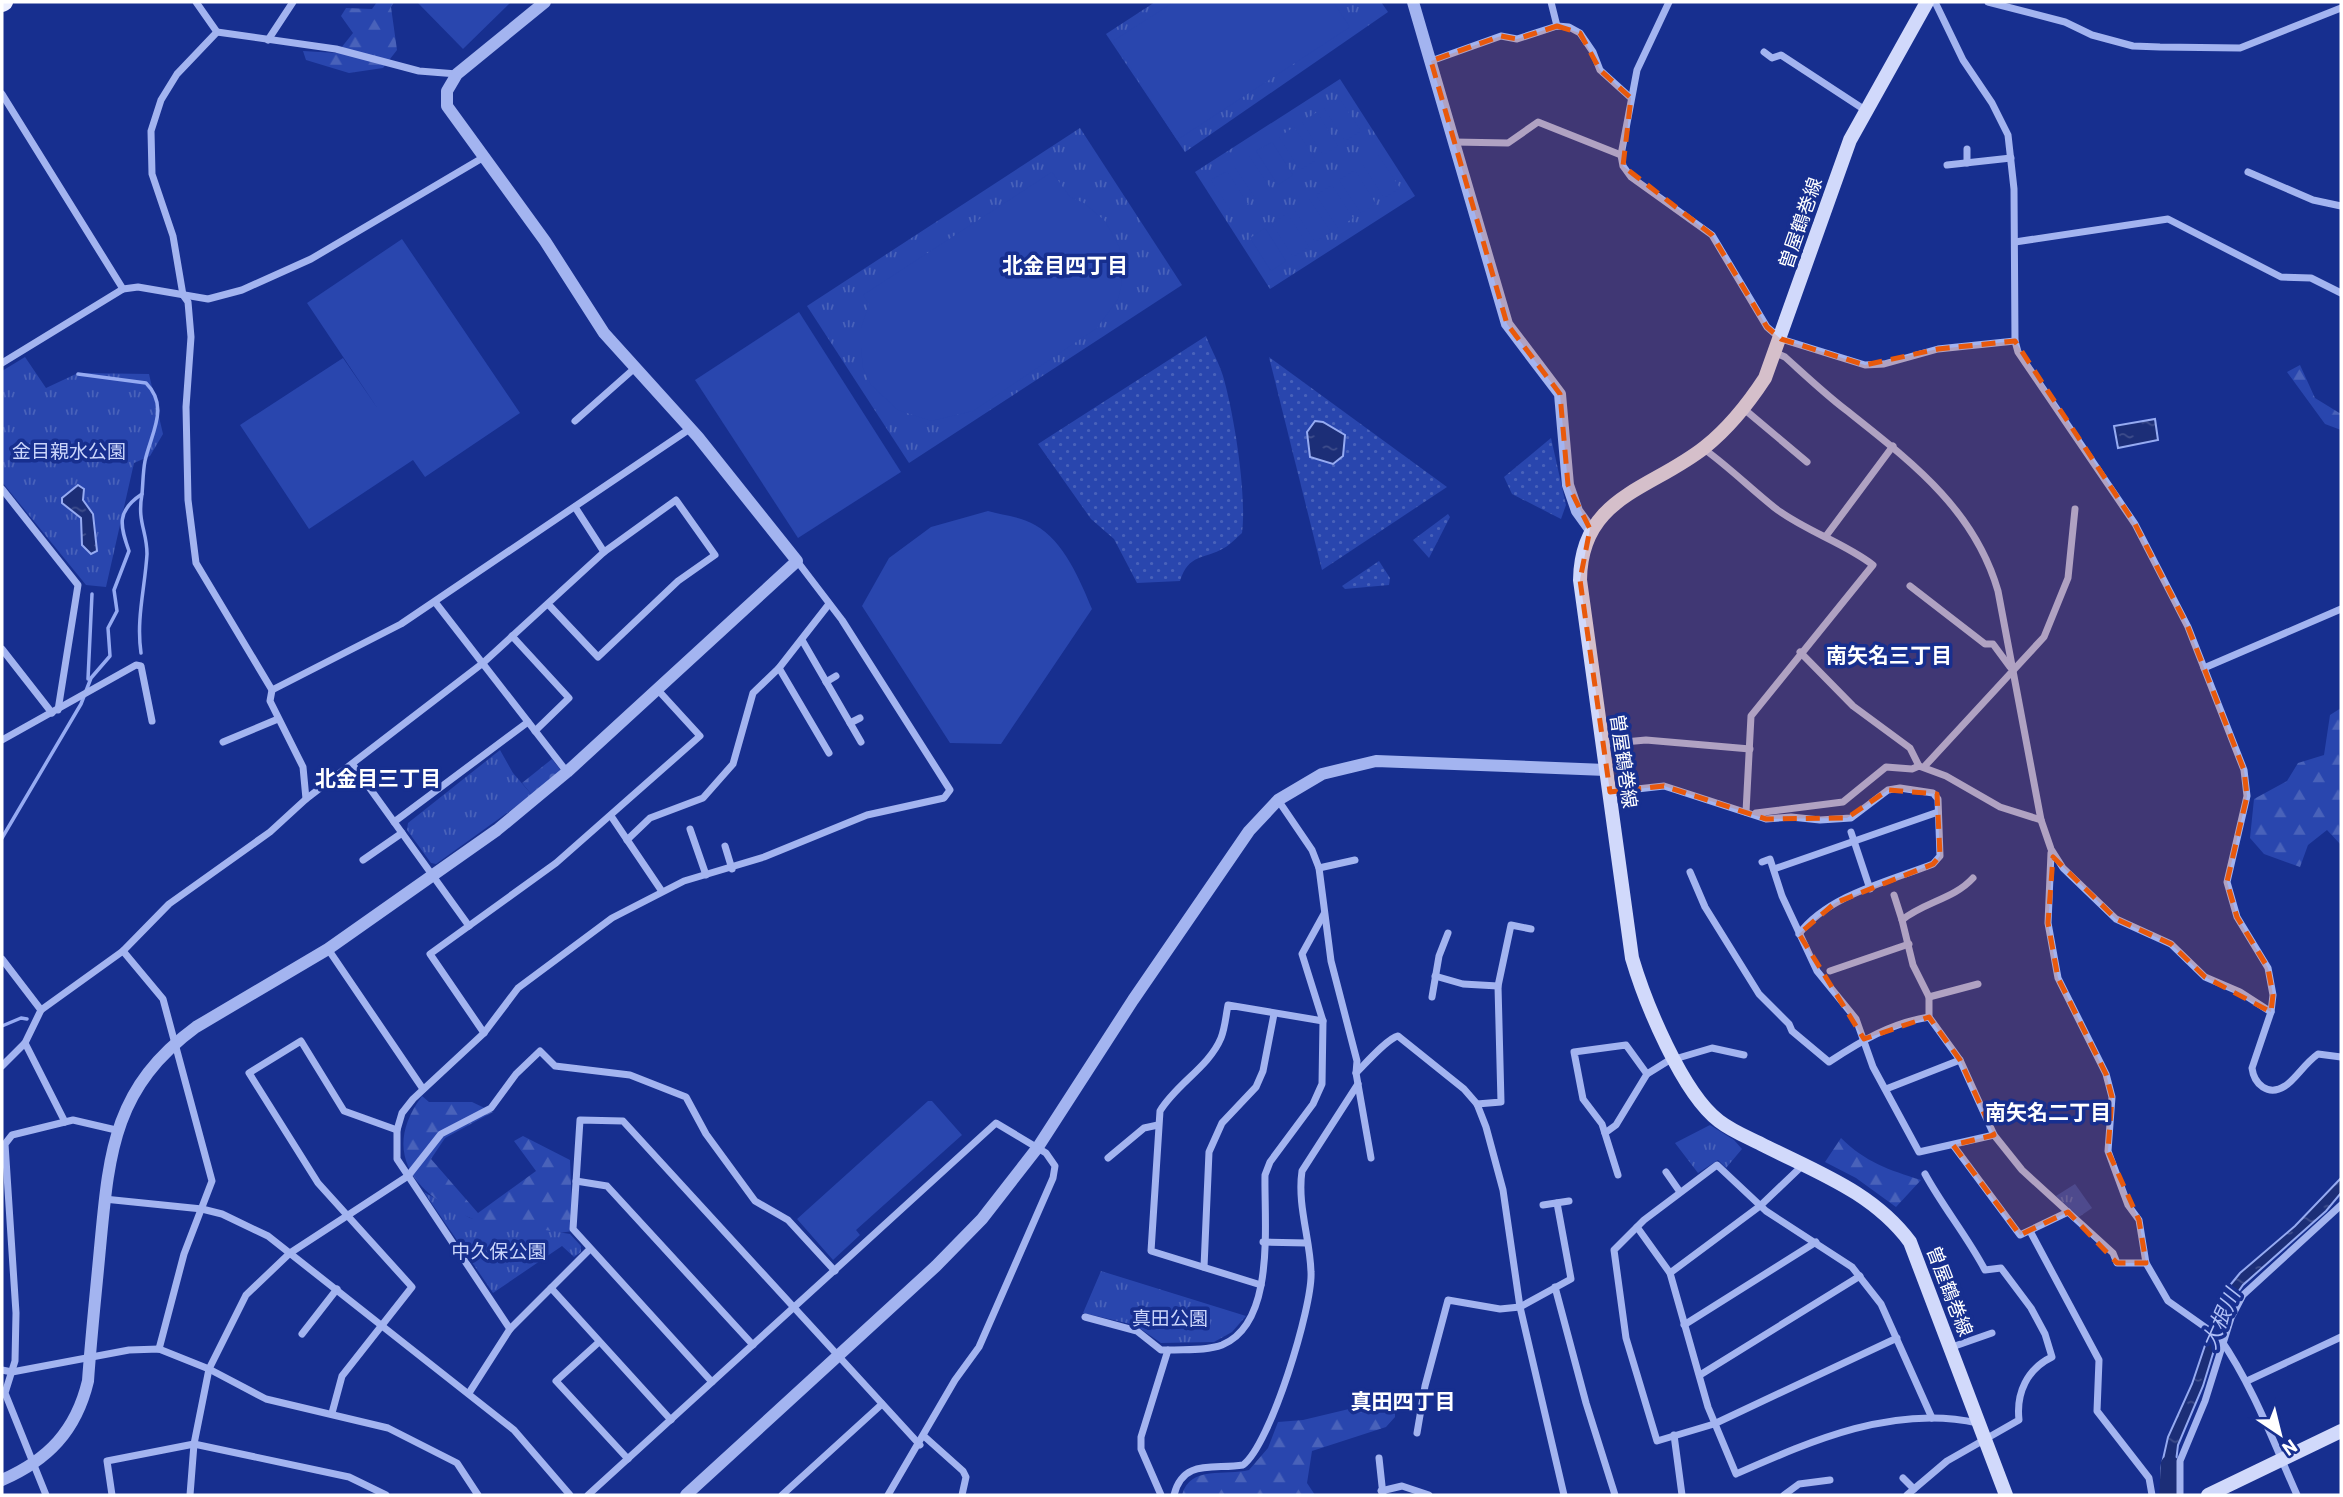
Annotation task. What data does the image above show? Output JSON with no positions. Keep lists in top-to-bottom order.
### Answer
{
  "streets": {
    "main road": ["曽屋鶴巻線"]
  },
  "districts": [
    "北金目四丁目",
    "南矢名三丁目",
    "北金目三丁目",
    "南矢名二丁目",
    "真田四丁目"
  ],
  "water": ["大根川"],
  "parks": ["金目親水公園", "中久保公園", "真田公園"],
  "north": "bottom right"
}
